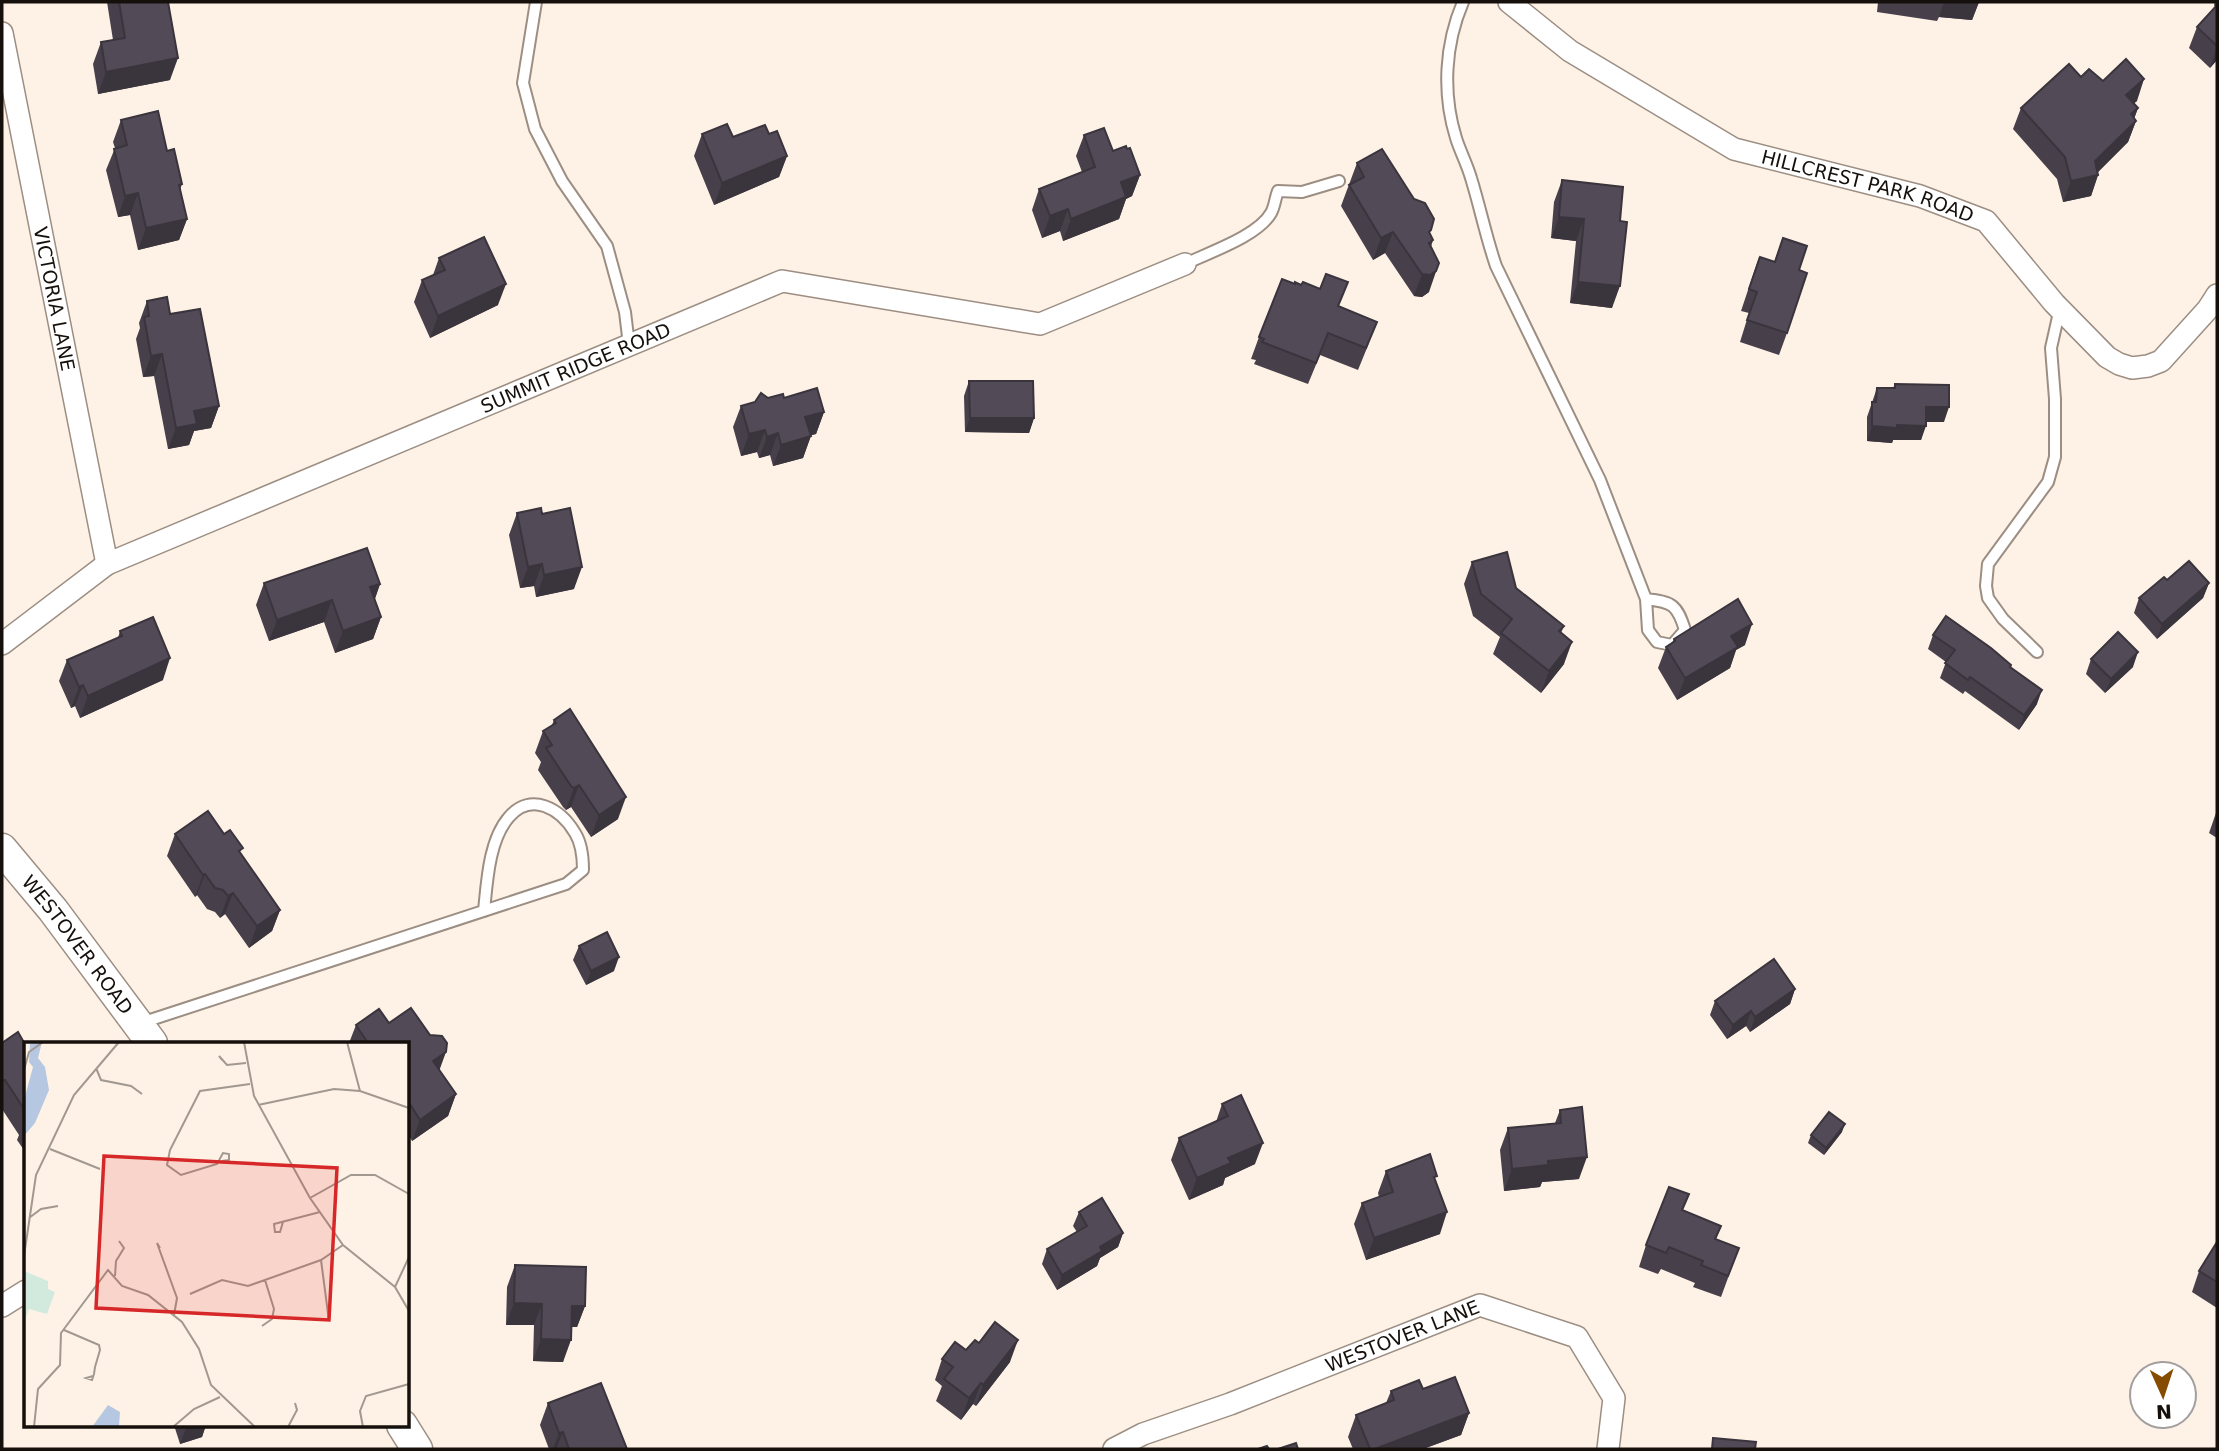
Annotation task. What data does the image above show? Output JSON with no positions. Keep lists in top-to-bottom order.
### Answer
{
  "streets": {
    "street": [
      "HILLCREST PARK ROAD",
      "VICTORIA LANE",
      "SUMMIT RIDGE ROAD",
      "WESTOVER ROAD",
      "WESTOVER LANE"
    ]
  },
  "crossings": [
    ["VICTORIA LANE", "SUMMIT RIDGE ROAD"]
  ],
  "north": "bottom"
}
